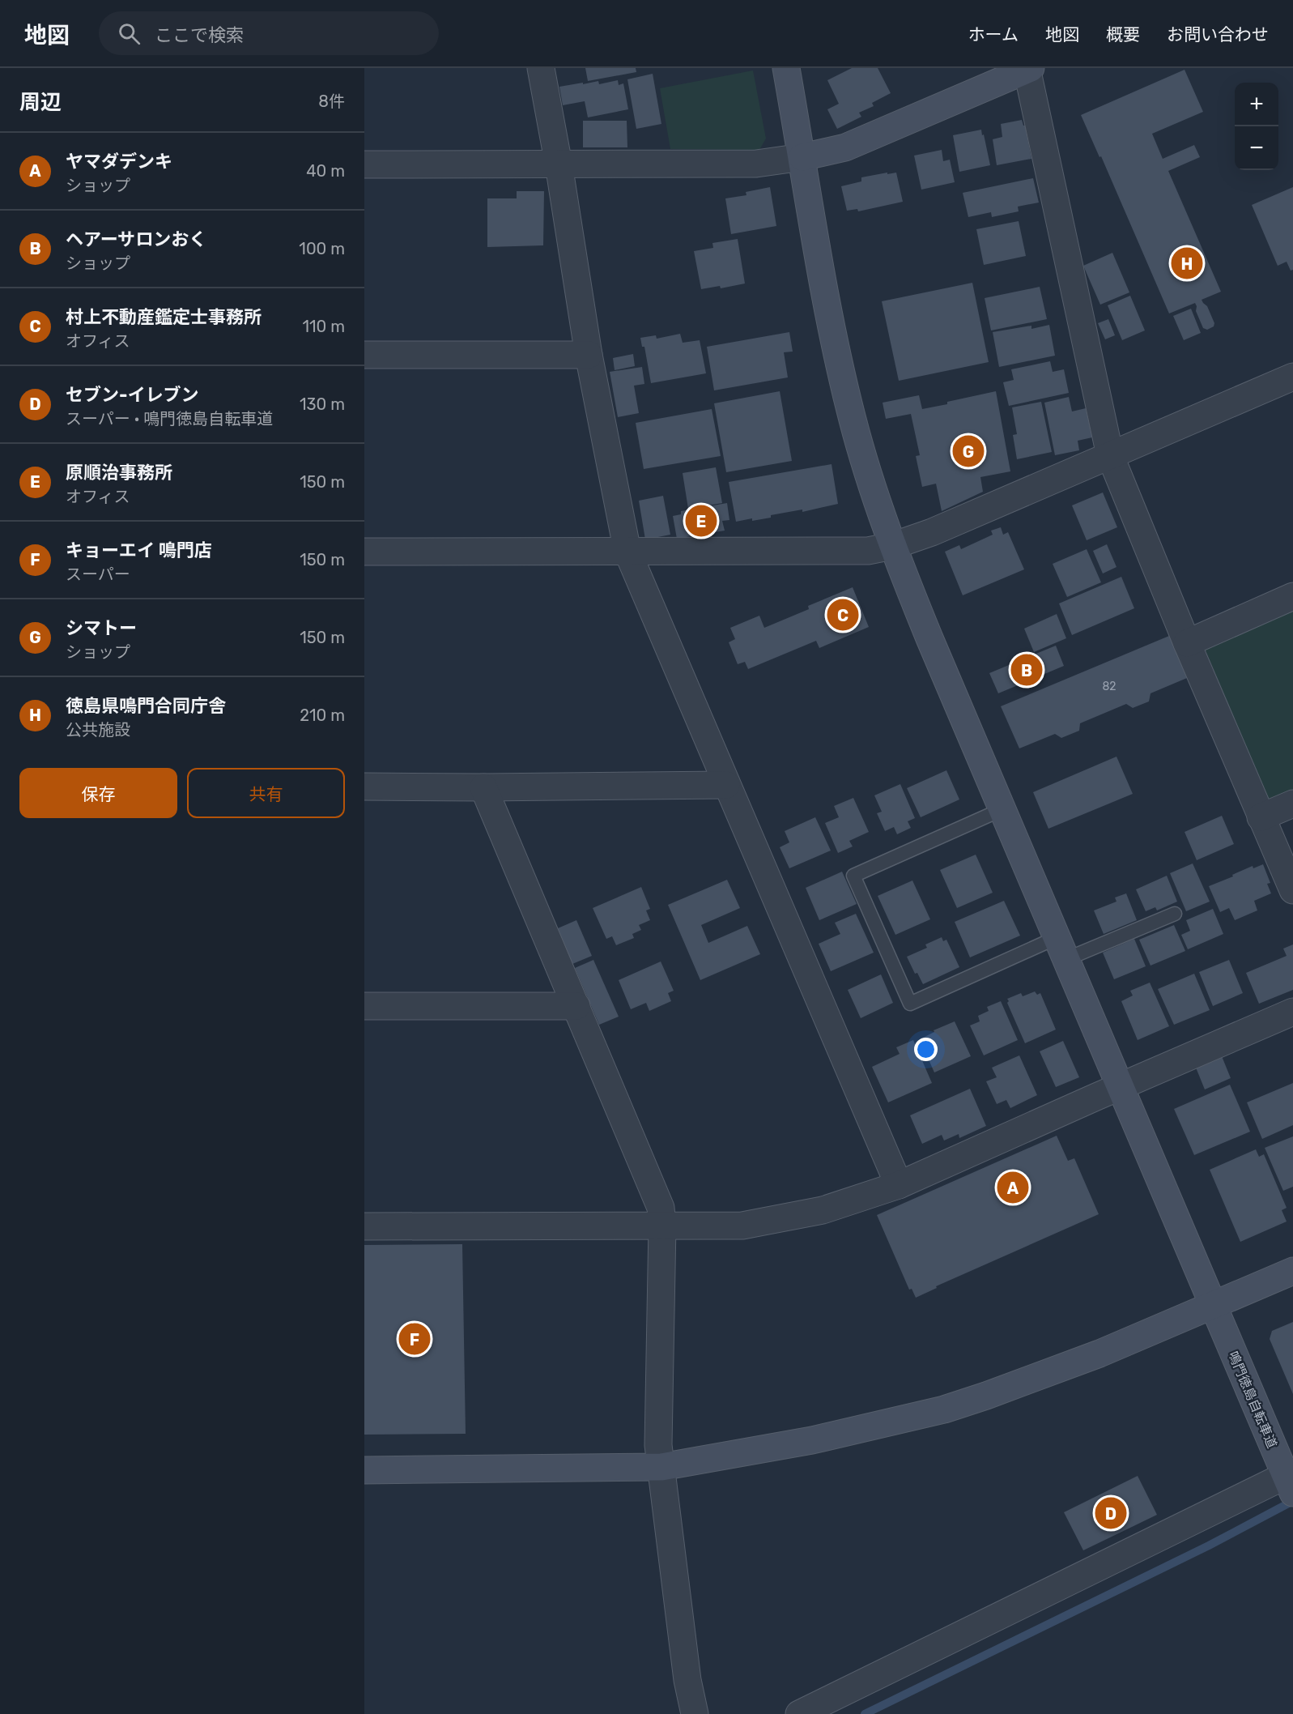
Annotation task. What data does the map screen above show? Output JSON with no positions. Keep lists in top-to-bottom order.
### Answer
{
  "streets": {
    "street": ["鳴門徳島自転車道"]
  },
  "house_numbers": ["82"],
  "page": {
    "header": "地図",
    "search": "ここで検索",
    "nav": [
      "ホーム",
      "地図",
      "概要",
      "お問い合わせ"
    ],
    "heading": ["周辺", "8件"],
    "map_buttons": ["+", "−"],
    "list": [
      {
        "mark": "A",
        "name": "ヤマダデンキ",
        "note": "ショップ",
        "value": "40 m"
      },
      {
        "mark": "B",
        "name": "ヘアーサロンおく",
        "note": "ショップ",
        "value": "100 m"
      },
      {
        "mark": "C",
        "name": "村上不動産鑑定士事務所",
        "note": "オフィス",
        "value": "110 m"
      },
      {
        "mark": "D",
        "name": "セブン-イレブン",
        "note": "スーパー · 鳴門徳島自転車道",
        "value": "130 m"
      },
      {
        "mark": "E",
        "name": "原順治事務所",
        "note": "オフィス",
        "value": "150 m"
      },
      {
        "mark": "F",
        "name": "キョーエイ 鳴門店",
        "note": "スーパー",
        "value": "150 m"
      },
      {
        "mark": "G",
        "name": "シマトー",
        "note": "ショップ",
        "value": "150 m"
      },
      {
        "mark": "H",
        "name": "徳島県鳴門合同庁舎",
        "note": "公共施設",
        "value": "210 m"
      }
    ],
    "pins": [
      "H",
      "G",
      "E",
      "C",
      "B",
      "A",
      "F",
      "D"
    ],
    "buttons": ["保存", "共有"]
  }
}
